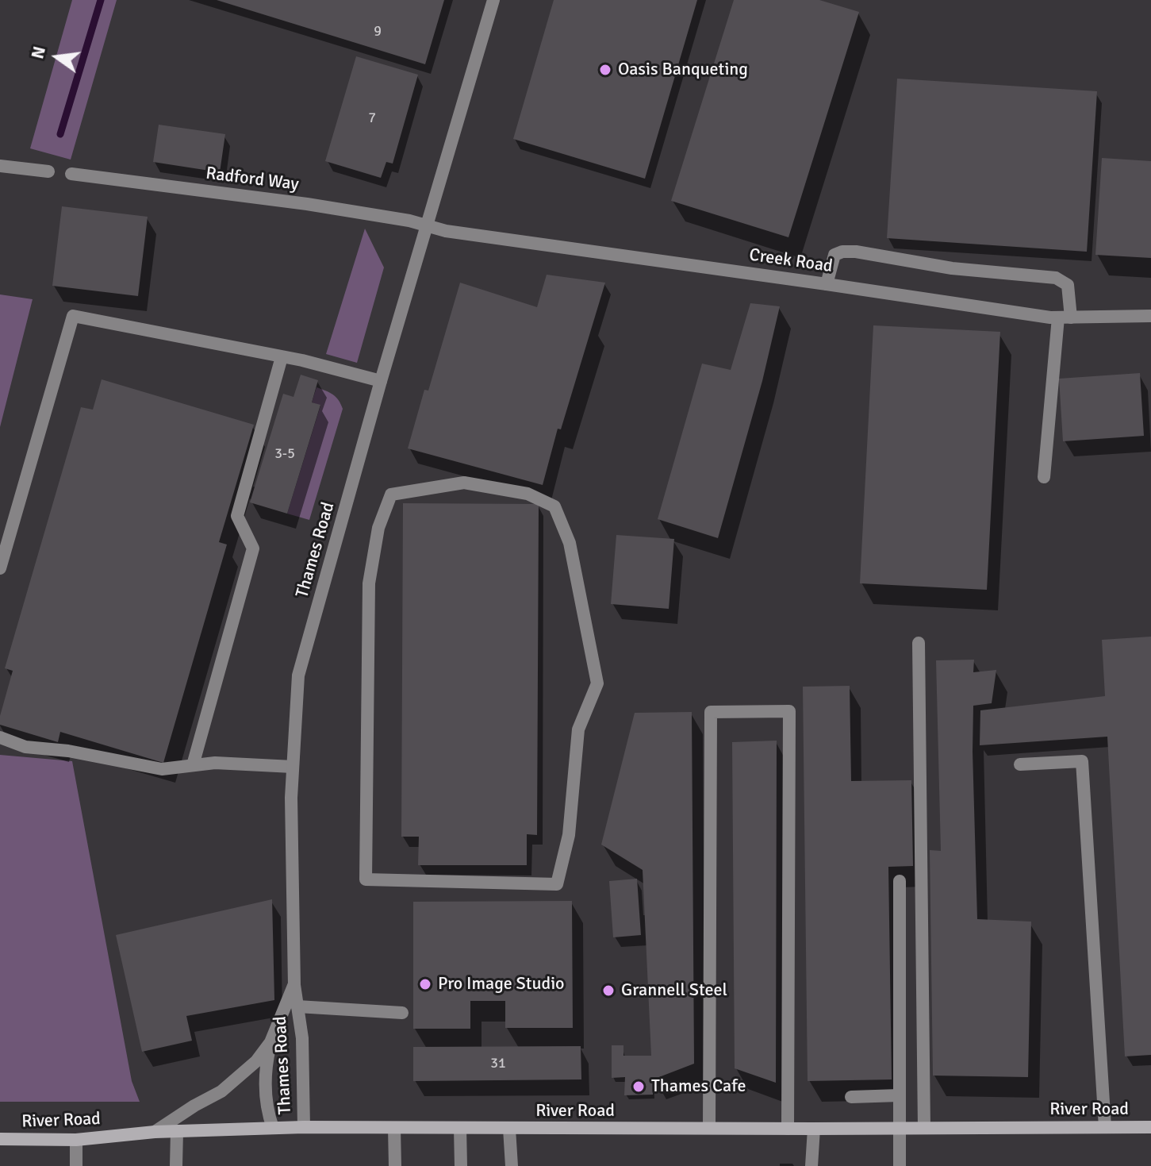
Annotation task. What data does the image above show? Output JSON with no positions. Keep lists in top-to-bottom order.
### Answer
{
  "streets": {
    "street": [
      "Radford Way",
      "Creek Road",
      "Thames Road",
      "River Road"
    ]
  },
  "crossings": [
    ["Radford Way", "Creek Road"],
    ["Radford Way", "Thames Road"],
    ["Creek Road", "Thames Road"],
    ["Thames Road", "River Road"]
  ],
  "places": [
    "Oasis Banqueting",
    "Pro Image Studio",
    "Grannell Steel",
    "Thames Cafe"
  ],
  "house_numbers": [
    "9",
    "7",
    "3-5",
    "31"
  ],
  "north": "left"
}
